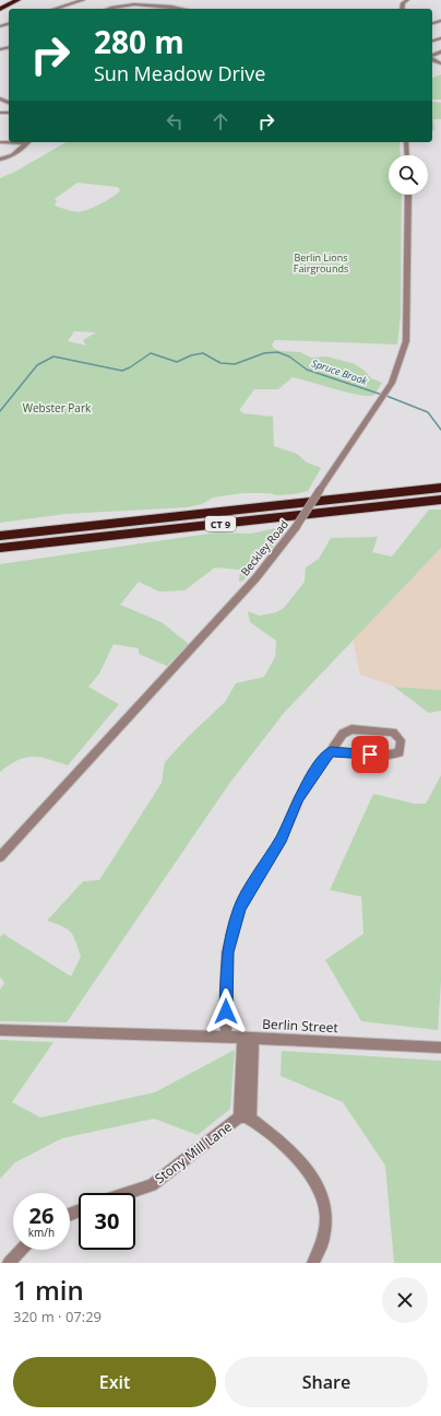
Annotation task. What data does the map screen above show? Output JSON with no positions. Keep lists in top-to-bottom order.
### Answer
{
  "streets": {
    "highway": ["CT 9"],
    "street": ["Beckley Road", "Berlin Street", "Stony Mill Lane"]
  },
  "water": ["Spruce Brook"],
  "parks": ["Berlin Lions Fairgrounds", "Webster Park"],
  "page": {
    "turn": ["280 m", "Sun Meadow Drive"],
    "speed": "26 km/h",
    "limit": "30",
    "heading": ["1 min", "320 m · 07:29"],
    "buttons": ["Exit", "Share"]
  }
}
